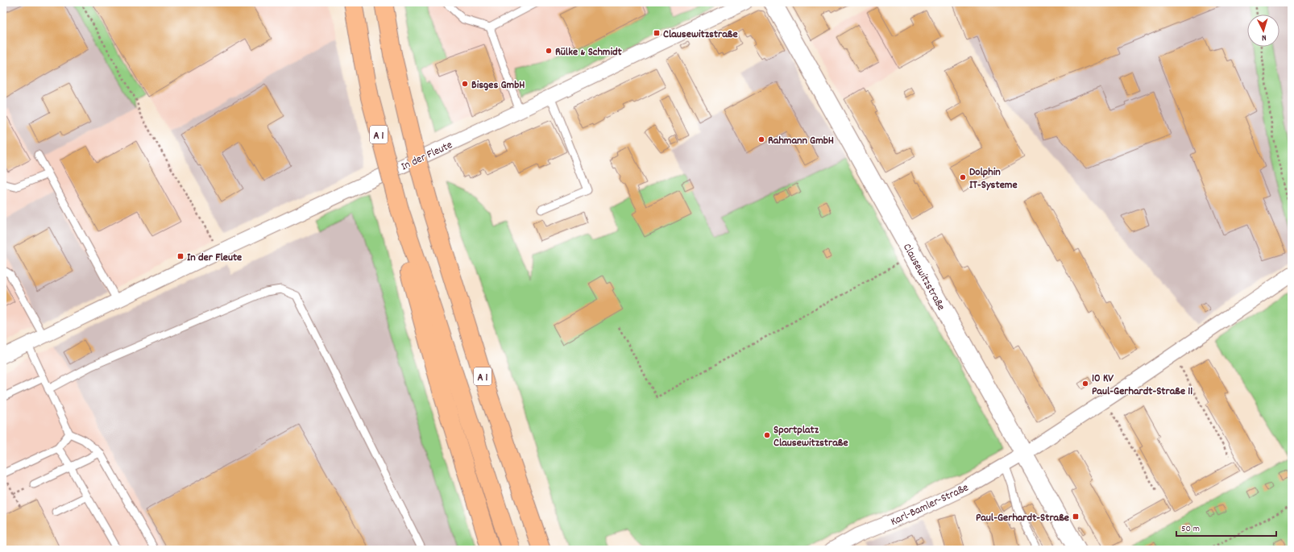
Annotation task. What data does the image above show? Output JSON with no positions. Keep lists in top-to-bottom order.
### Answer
{
  "streets": {
    "highway": ["A 1"],
    "street": ["In der Fleute", "Clausewitzstraße", "Karl-Bamler-Straße"]
  },
  "crossings": [
    ["Clausewitzstraße", "Karl-Bamler-Straße"]
  ],
  "places": {
    "transit": ["Clausewitzstraße", "In der Fleute", "Paul-Gerhardt-Straße"],
    "other": [
      "Rülke & Schmidt",
      "Bisges GmbH",
      "Rahmann GmbH",
      "Dolphin IT-Systeme",
      "10 KV Paul-Gerhardt-Straße 11",
      "Sportplatz Clausewitzstraße"
    ]
  },
  "scale_bar": "50 m",
  "north": "bottom"
}
